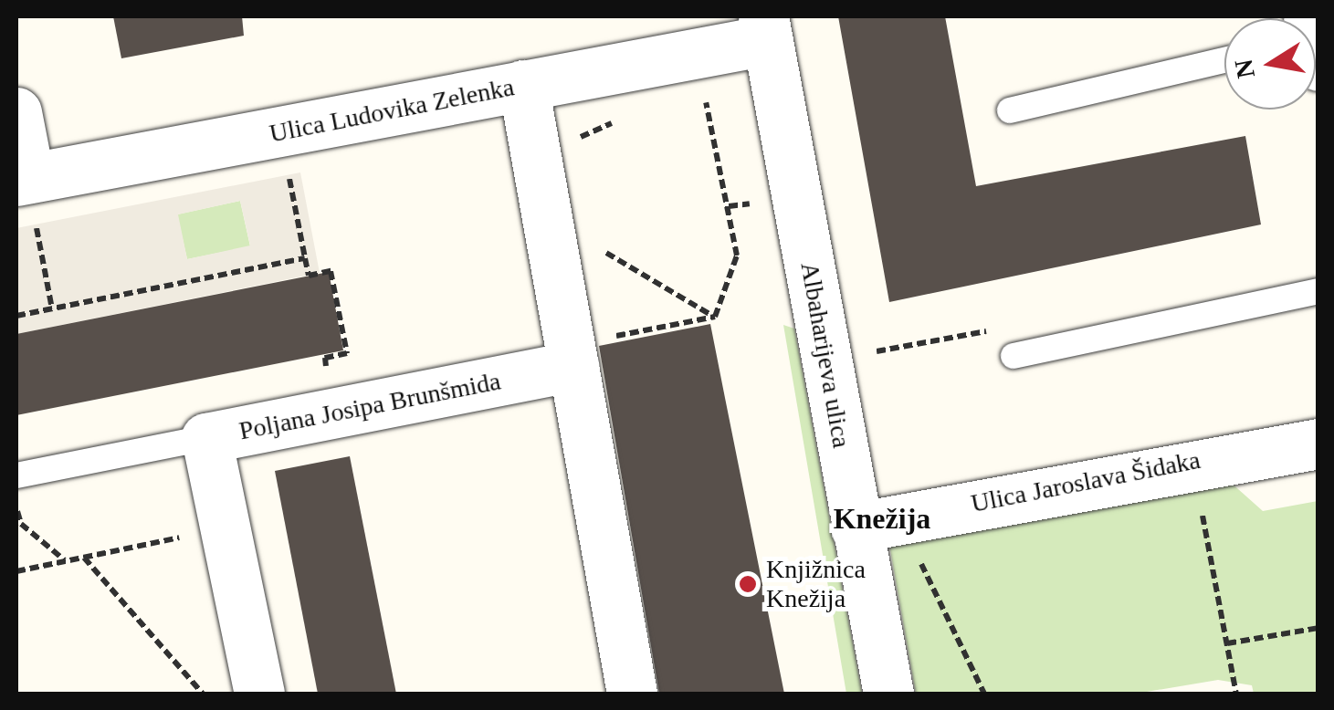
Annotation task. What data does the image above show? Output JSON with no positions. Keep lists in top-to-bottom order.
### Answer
{
  "streets": {
    "street": [
      "Ulica Ludovika Zelenka",
      "Albaharijeva ulica",
      "Poljana Josipa Brunšmida",
      "Ulica Jaroslava Šidaka"
    ]
  },
  "crossings": [
    ["Ulica Ludovika Zelenka", "Albaharijeva ulica"],
    ["Albaharijeva ulica", "Ulica Jaroslava Šidaka"]
  ],
  "districts": ["Knežija"],
  "places": ["Knjižnica Knežija"],
  "north": "left"
}
